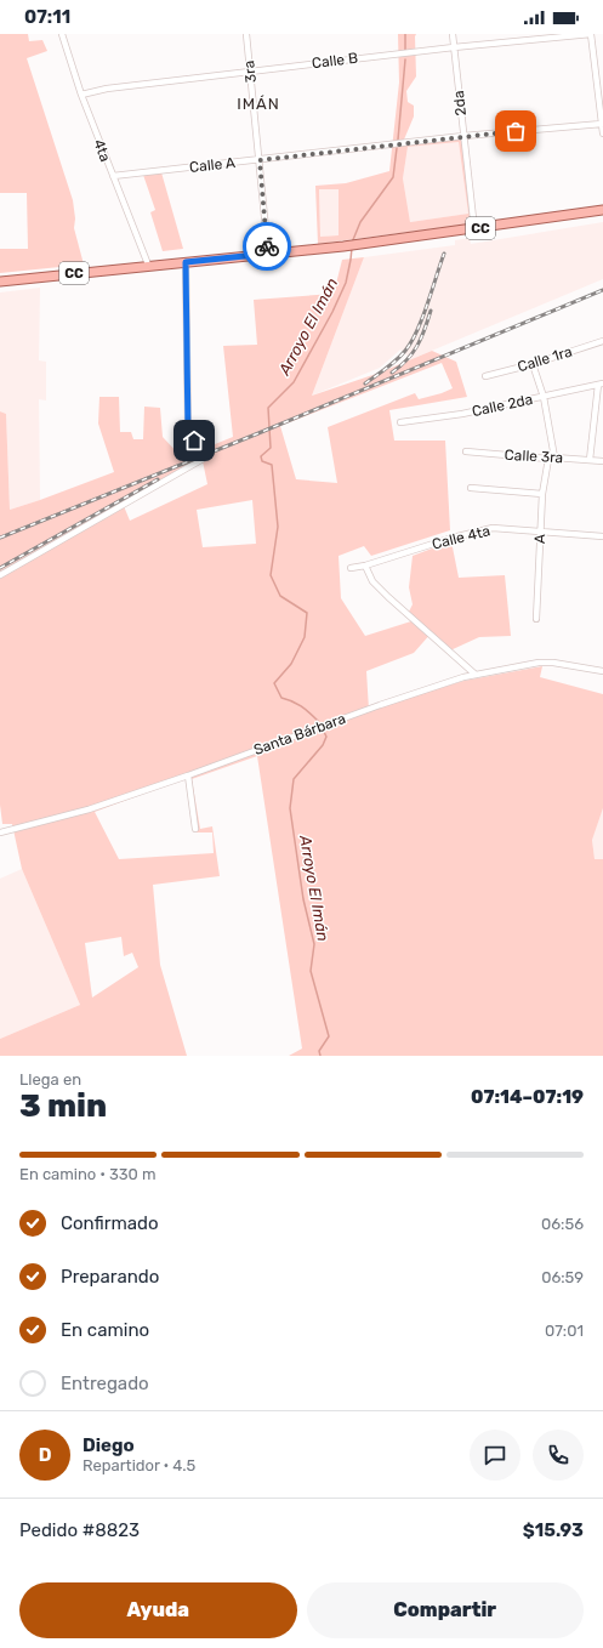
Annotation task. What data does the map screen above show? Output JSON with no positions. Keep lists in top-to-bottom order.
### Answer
{
  "streets": {
    "main road": ["CC"],
    "street": [
      "Calle B",
      "3ra",
      "2da",
      "4ta",
      "Calle A",
      "Calle 1ra",
      "Calle 2da",
      "Calle 3ra",
      "Calle 4ta",
      "A",
      "Santa Bárbara"
    ]
  },
  "crossings": [
    ["Calle B", "3ra"],
    ["Calle B", "2da"],
    ["Calle B", "4ta"],
    ["3ra", "Calle A"],
    ["3ra", "CC"],
    ["2da", "Calle A"],
    ["2da", "CC"],
    ["4ta", "Calle A"],
    ["4ta", "CC"],
    ["Calle 3ra", "A"],
    ["Calle 4ta", "A"]
  ],
  "districts": ["IMÁN"],
  "water": ["Arroyo El Imán"],
  "page": {
    "status": "07:11",
    "heading": ["3 min", "Llega en", "07:14–07:19"],
    "panel": [
      "Diego",
      "Repartidor · 4.5",
      "Pedido #8823",
      "$15.93"
    ],
    "bar": "En camino · 330 m",
    "list": [
      ["Confirmado", "06:56"],
      ["Preparando", "06:59"],
      ["En camino", "07:01"],
      "Entregado"
    ],
    "round": "D",
    "buttons": ["Ayuda", "Compartir"]
  }
}
